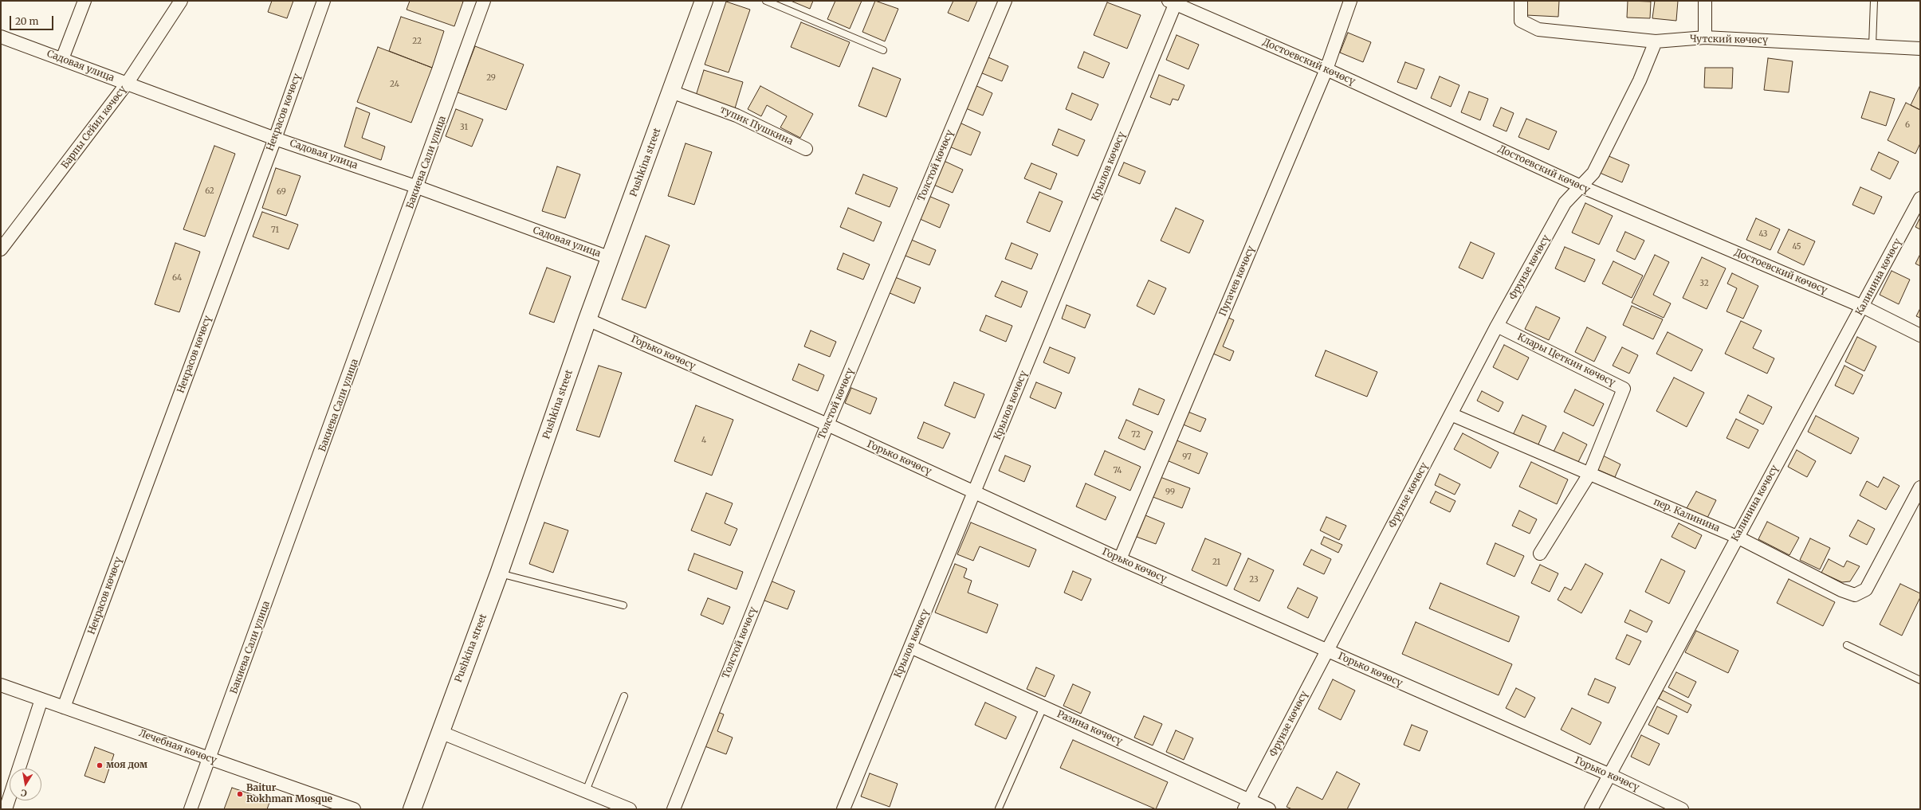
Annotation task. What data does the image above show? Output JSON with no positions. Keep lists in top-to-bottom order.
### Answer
{
  "streets": {
    "highway": ["Pushkina street"],
    "street": [
      "Чутский көчөсү",
      "Достоевский көчөсү",
      "Садовая улица",
      "Некрасов көчөсү",
      "тупик Пушкина",
      "Барпы Сейил көчөсү",
      "Бакиева Сали улица",
      "Толстой көчөсү",
      "Крылов көчөсү",
      "Фрунзе көчөсү",
      "Калинина көчөсү",
      "Пугачев көчөсү",
      "Горько көчөсү",
      "Клары Цеткин көчөсү",
      "пер. Калинина",
      "Разина көчөсү",
      "Лечебная көчөсү"
    ]
  },
  "crossings": [
    ["Чутский көчөсү", "Фрунзе көчөсү"],
    ["Достоевский көчөсү", "Крылов көчөсү"],
    ["Достоевский көчөсү", "Фрунзе көчөсү"],
    ["Достоевский көчөсү", "Калинина көчөсү"],
    ["Достоевский көчөсү", "Пугачев көчөсү"],
    ["Садовая улица", "Некрасов көчөсү"],
    ["Садовая улица", "Барпы Сейил көчөсү"],
    ["Садовая улица", "Бакиева Сали улица"],
    ["Садовая улица", "Pushkina street"],
    ["Некрасов көчөсү", "Лечебная көчөсү"],
    ["тупик Пушкина", "Pushkina street"],
    ["Бакиева Сали улица", "Лечебная көчөсү"],
    ["Pushkina street", "Горько көчөсү"],
    ["Толстой көчөсү", "Горько көчөсү"],
    ["Крылов көчөсү", "Горько көчөсү"],
    ["Крылов көчөсү", "Разина көчөсү"],
    ["Фрунзе көчөсү", "Горько көчөсү"],
    ["Фрунзе көчөсү", "Клары Цеткин көчөсү"],
    ["Фрунзе көчөсү", "пер. Калинина"],
    ["Фрунзе көчөсү", "Разина көчөсү"],
    ["Калинина көчөсү", "Горько көчөсү"],
    ["Калинина көчөсү", "пер. Калинина"],
    ["Пугачев көчөсү", "Горько көчөсү"],
    ["Клары Цеткин көчөсү", "пер. Калинина"]
  ],
  "places": ["моя дом", "Baitur Rokhman Mosque"],
  "house_numbers": [
    "22",
    "29",
    "24",
    "6",
    "31",
    "62",
    "69",
    "71",
    "43",
    "45",
    "64",
    "32",
    "72",
    "4",
    "97",
    "74",
    "99",
    "21",
    "23"
  ],
  "scale_bar": "20 m",
  "north": "bottom"
}
